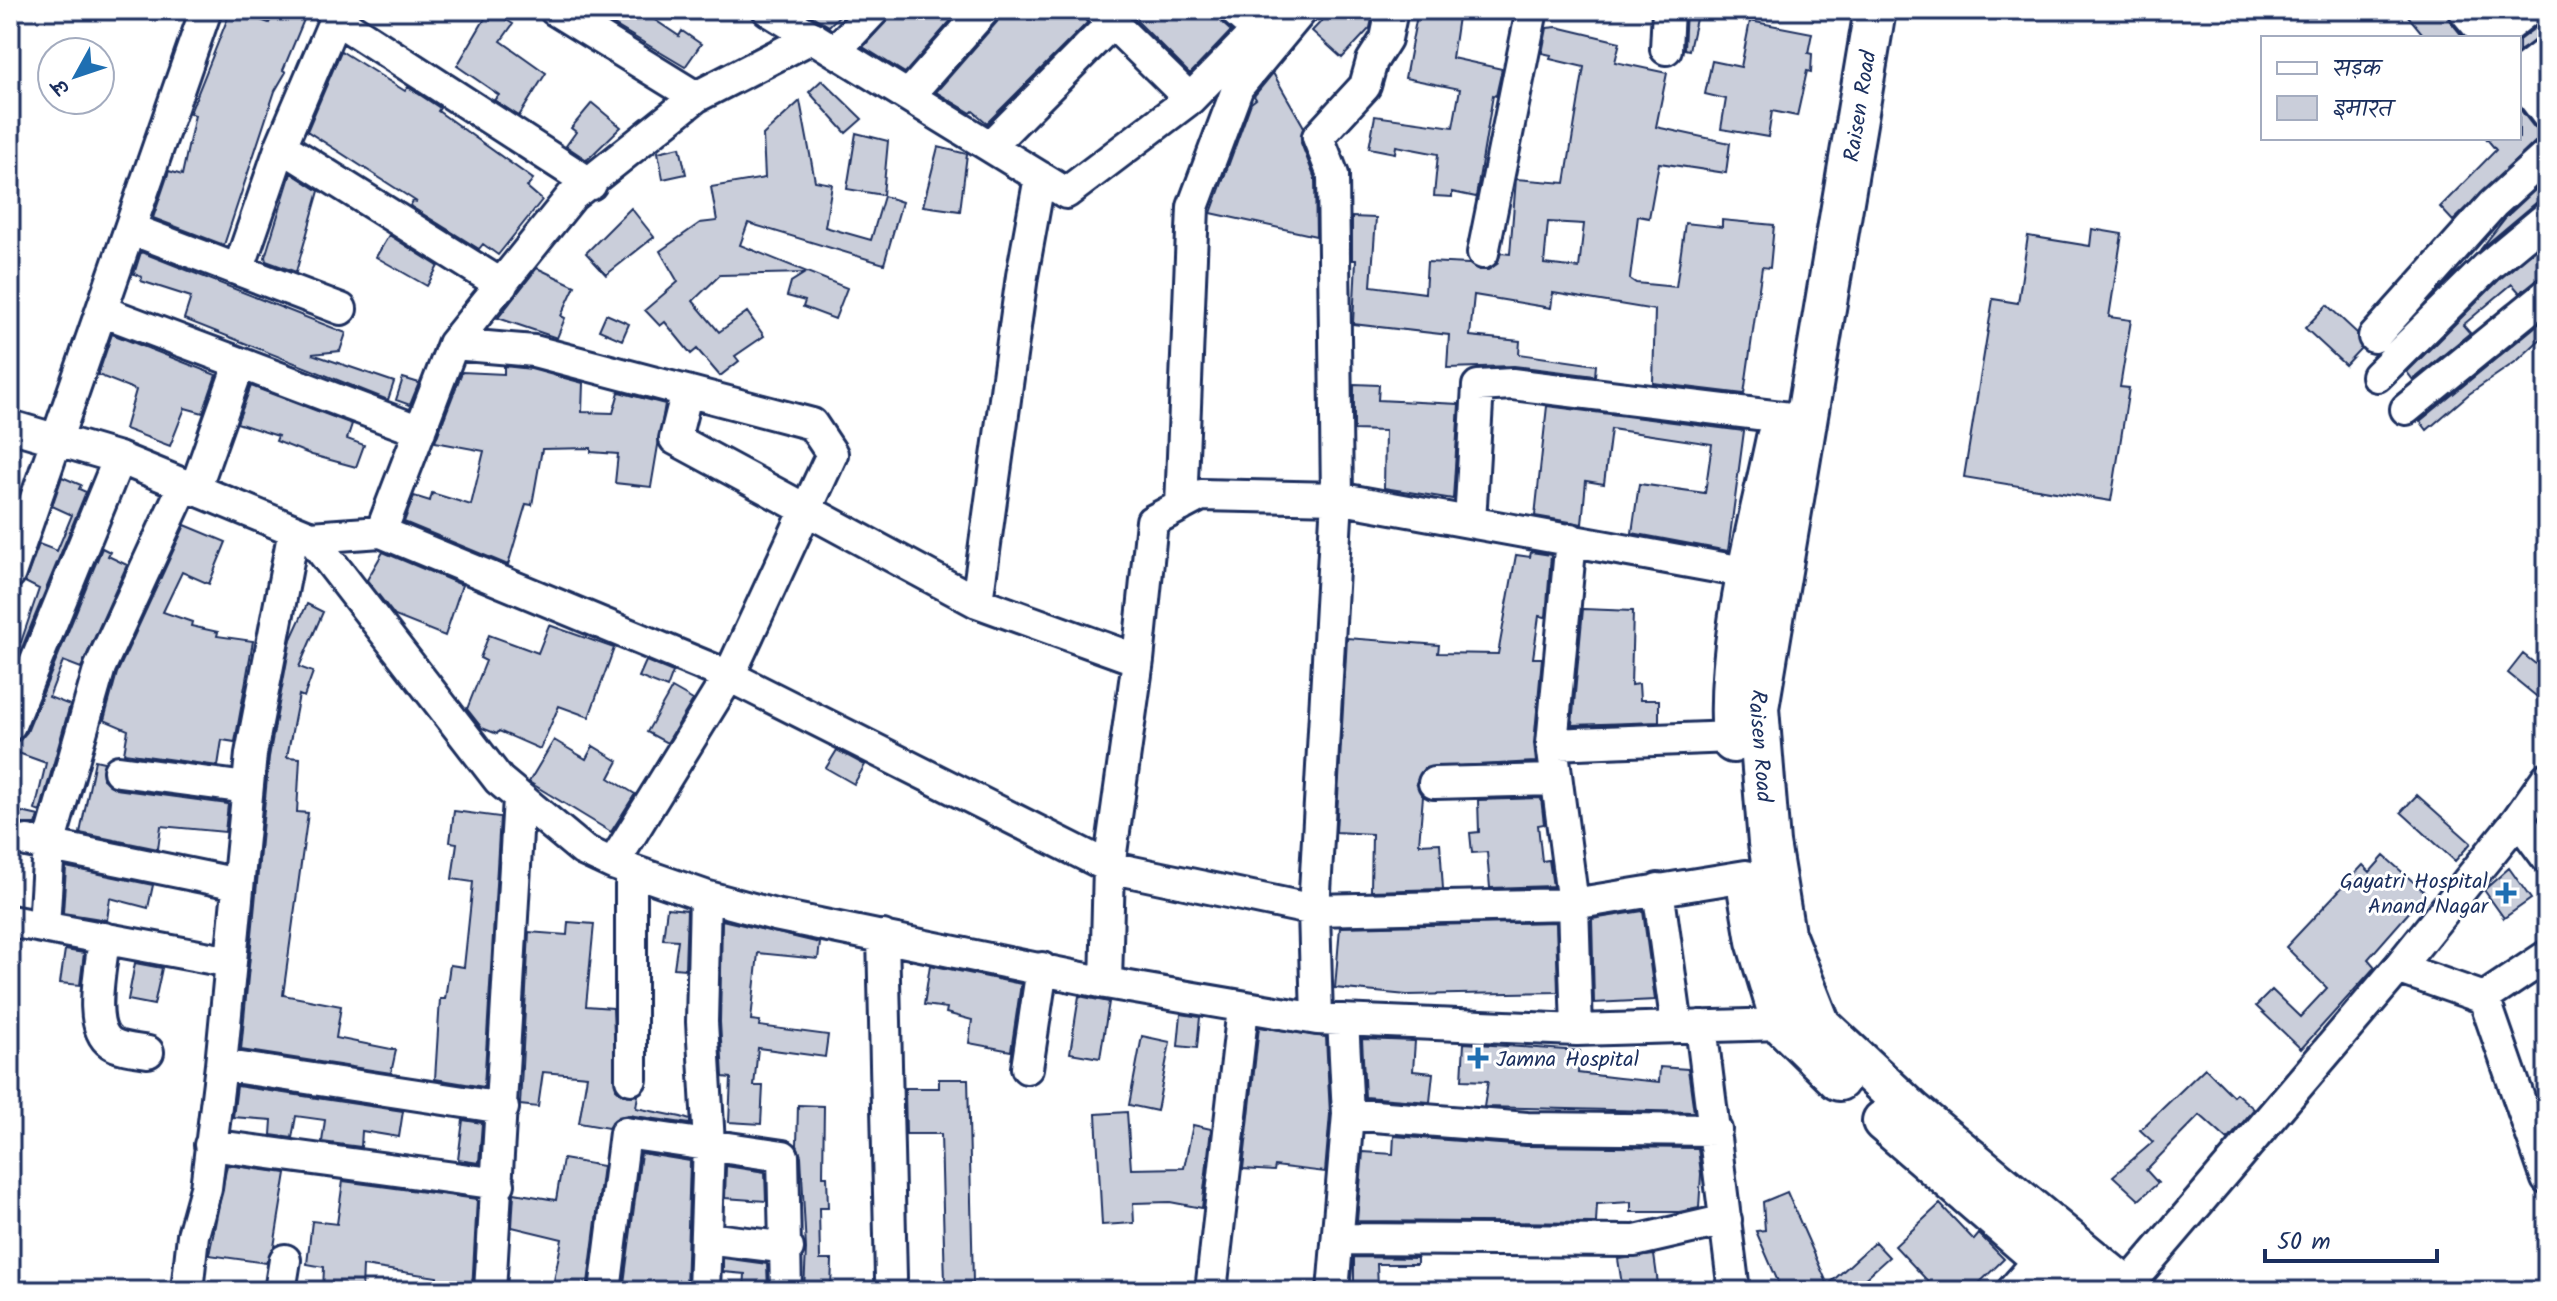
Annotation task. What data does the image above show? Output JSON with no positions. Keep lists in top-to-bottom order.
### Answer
{
  "streets": {
    "main road": ["Raisen Road"]
  },
  "places": {
    "health": ["Gayatri Hospital Anand Nagar", "Jamna Hospital"]
  },
  "legend": ["सड़क", "इमारत"],
  "scale_bar": "50 m",
  "north": "bottom left"
}
